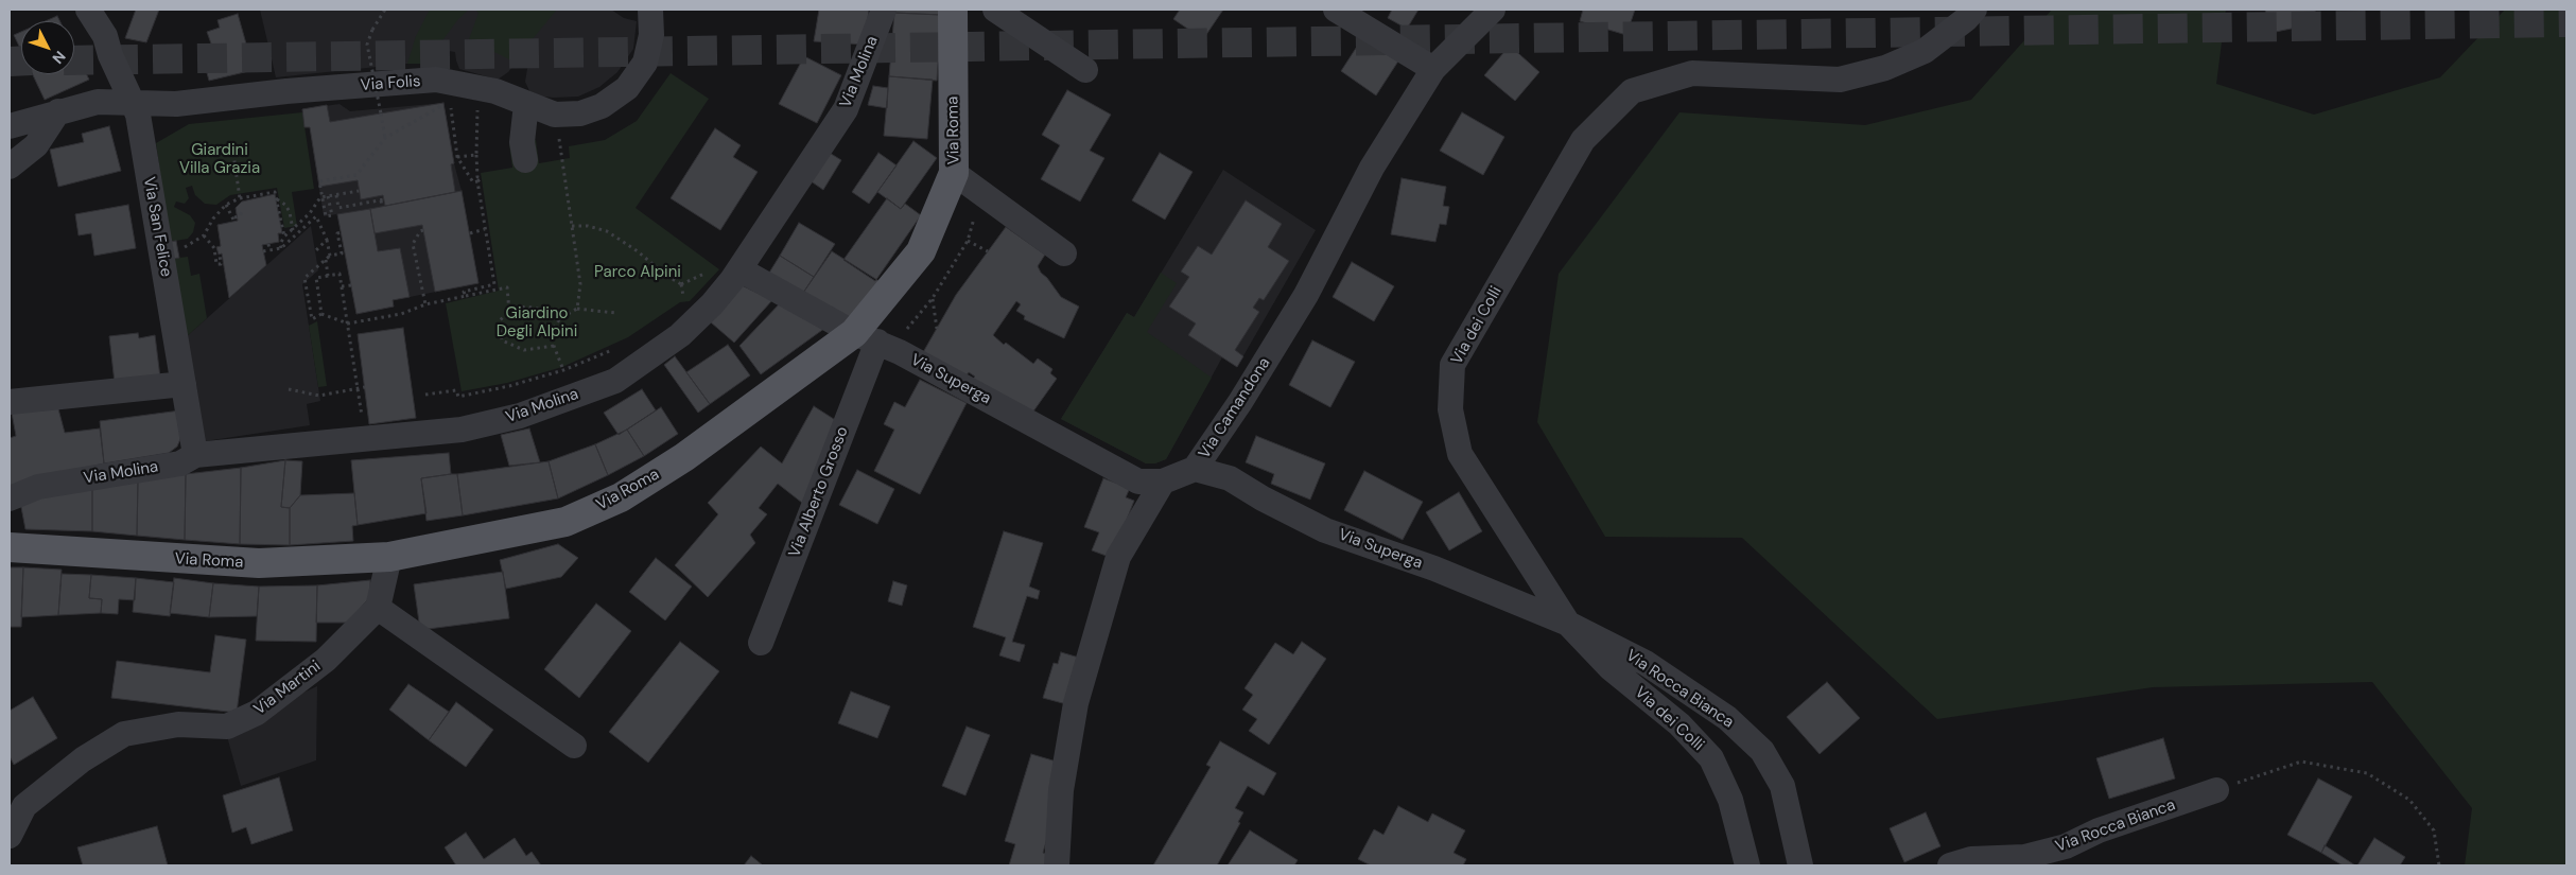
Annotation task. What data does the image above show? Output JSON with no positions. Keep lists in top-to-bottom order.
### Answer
{
  "streets": {
    "main road": ["Via Roma"],
    "street": [
      "Via Molina",
      "Via Folis",
      "Via San Felice",
      "Via dei Colli",
      "Via Superga",
      "Via Camandona",
      "Via Alberto Grosso",
      "Via Martini",
      "Via Rocca Bianca"
    ]
  },
  "crossings": [
    ["Via Molina", "Via San Felice"],
    ["Via Molina", "Via Superga"],
    ["Via Folis", "Via San Felice"],
    ["Via Roma", "Via Superga"],
    ["Via Roma", "Via Alberto Grosso"],
    ["Via dei Colli", "Via Superga"],
    ["Via dei Colli", "Via Rocca Bianca"],
    ["Via Superga", "Via Camandona"],
    ["Via Superga", "Via Alberto Grosso"],
    ["Via Superga", "Via Rocca Bianca"]
  ],
  "parks": ["Giardini Villa Grazia", "Parco Alpini", "Giardino Degli Alpini"],
  "north": "bottom right"
}
